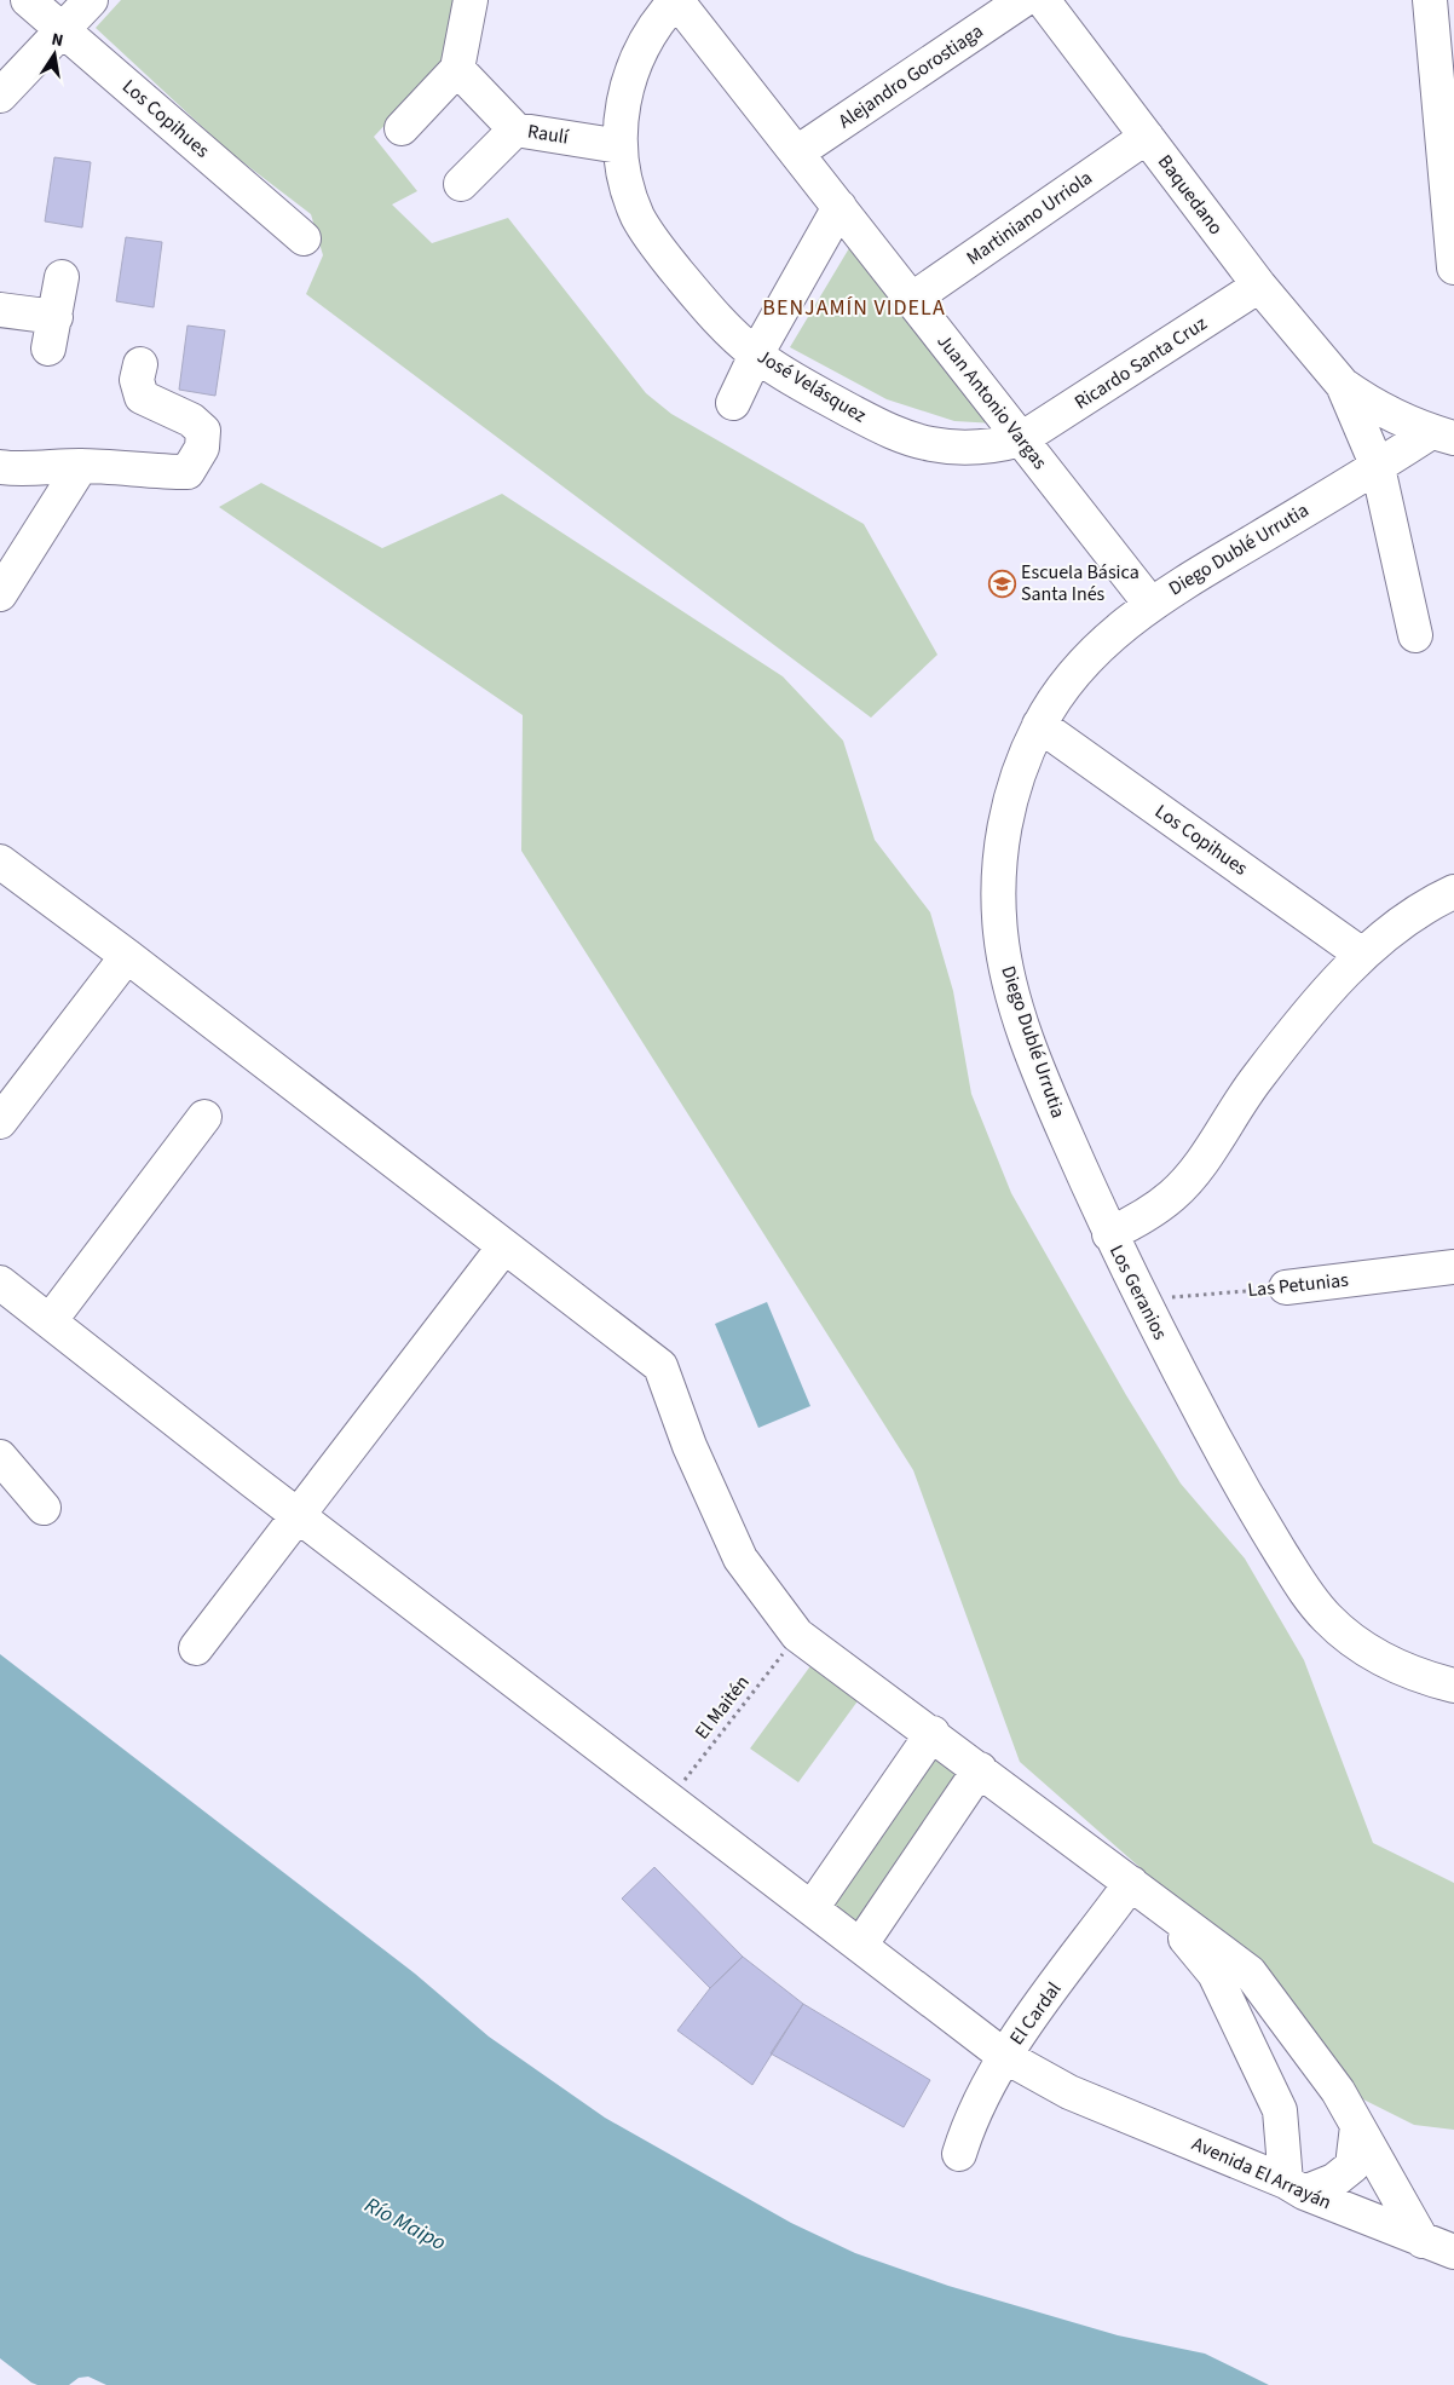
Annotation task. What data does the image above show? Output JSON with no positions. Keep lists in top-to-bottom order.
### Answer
{
  "streets": {
    "street": [
      "Alejandro Gorostiaga",
      "Los Copihues",
      "Raulí",
      "Baquedano",
      "Martiniano Urriola",
      "Ricardo Santa Cruz",
      "José Velásquez",
      "Juan Antonio Vargas",
      "Diego Dublé Urrutia",
      "Las Petunias",
      "Los Geranios",
      "El Cardal",
      "Avenida El Arrayán"
    ],
    "path": ["El Maitén"]
  },
  "crossings": [
    ["Alejandro Gorostiaga", "Juan Antonio Vargas"],
    ["Los Copihues", "Diego Dublé Urrutia"],
    ["Los Copihues", "Los Geranios"],
    ["Raulí", "José Velásquez"],
    ["Baquedano", "Martiniano Urriola"],
    ["Baquedano", "Ricardo Santa Cruz"],
    ["Baquedano", "Diego Dublé Urrutia"],
    ["Martiniano Urriola", "Juan Antonio Vargas"],
    ["Ricardo Santa Cruz", "José Velásquez"],
    ["Ricardo Santa Cruz", "Juan Antonio Vargas"],
    ["José Velásquez", "Juan Antonio Vargas"],
    ["Juan Antonio Vargas", "Diego Dublé Urrutia"],
    ["Diego Dublé Urrutia", "Los Geranios"],
    ["Las Petunias", "Los Geranios"],
    ["El Maitén", "Avenida El Arrayán"],
    ["El Cardal", "Avenida El Arrayán"]
  ],
  "districts": ["BENJAMÍN VIDELA"],
  "water": ["Río Maipo"],
  "places": {
    "school or university": ["Escuela Básica Santa Inés"]
  },
  "north": "top"
}
